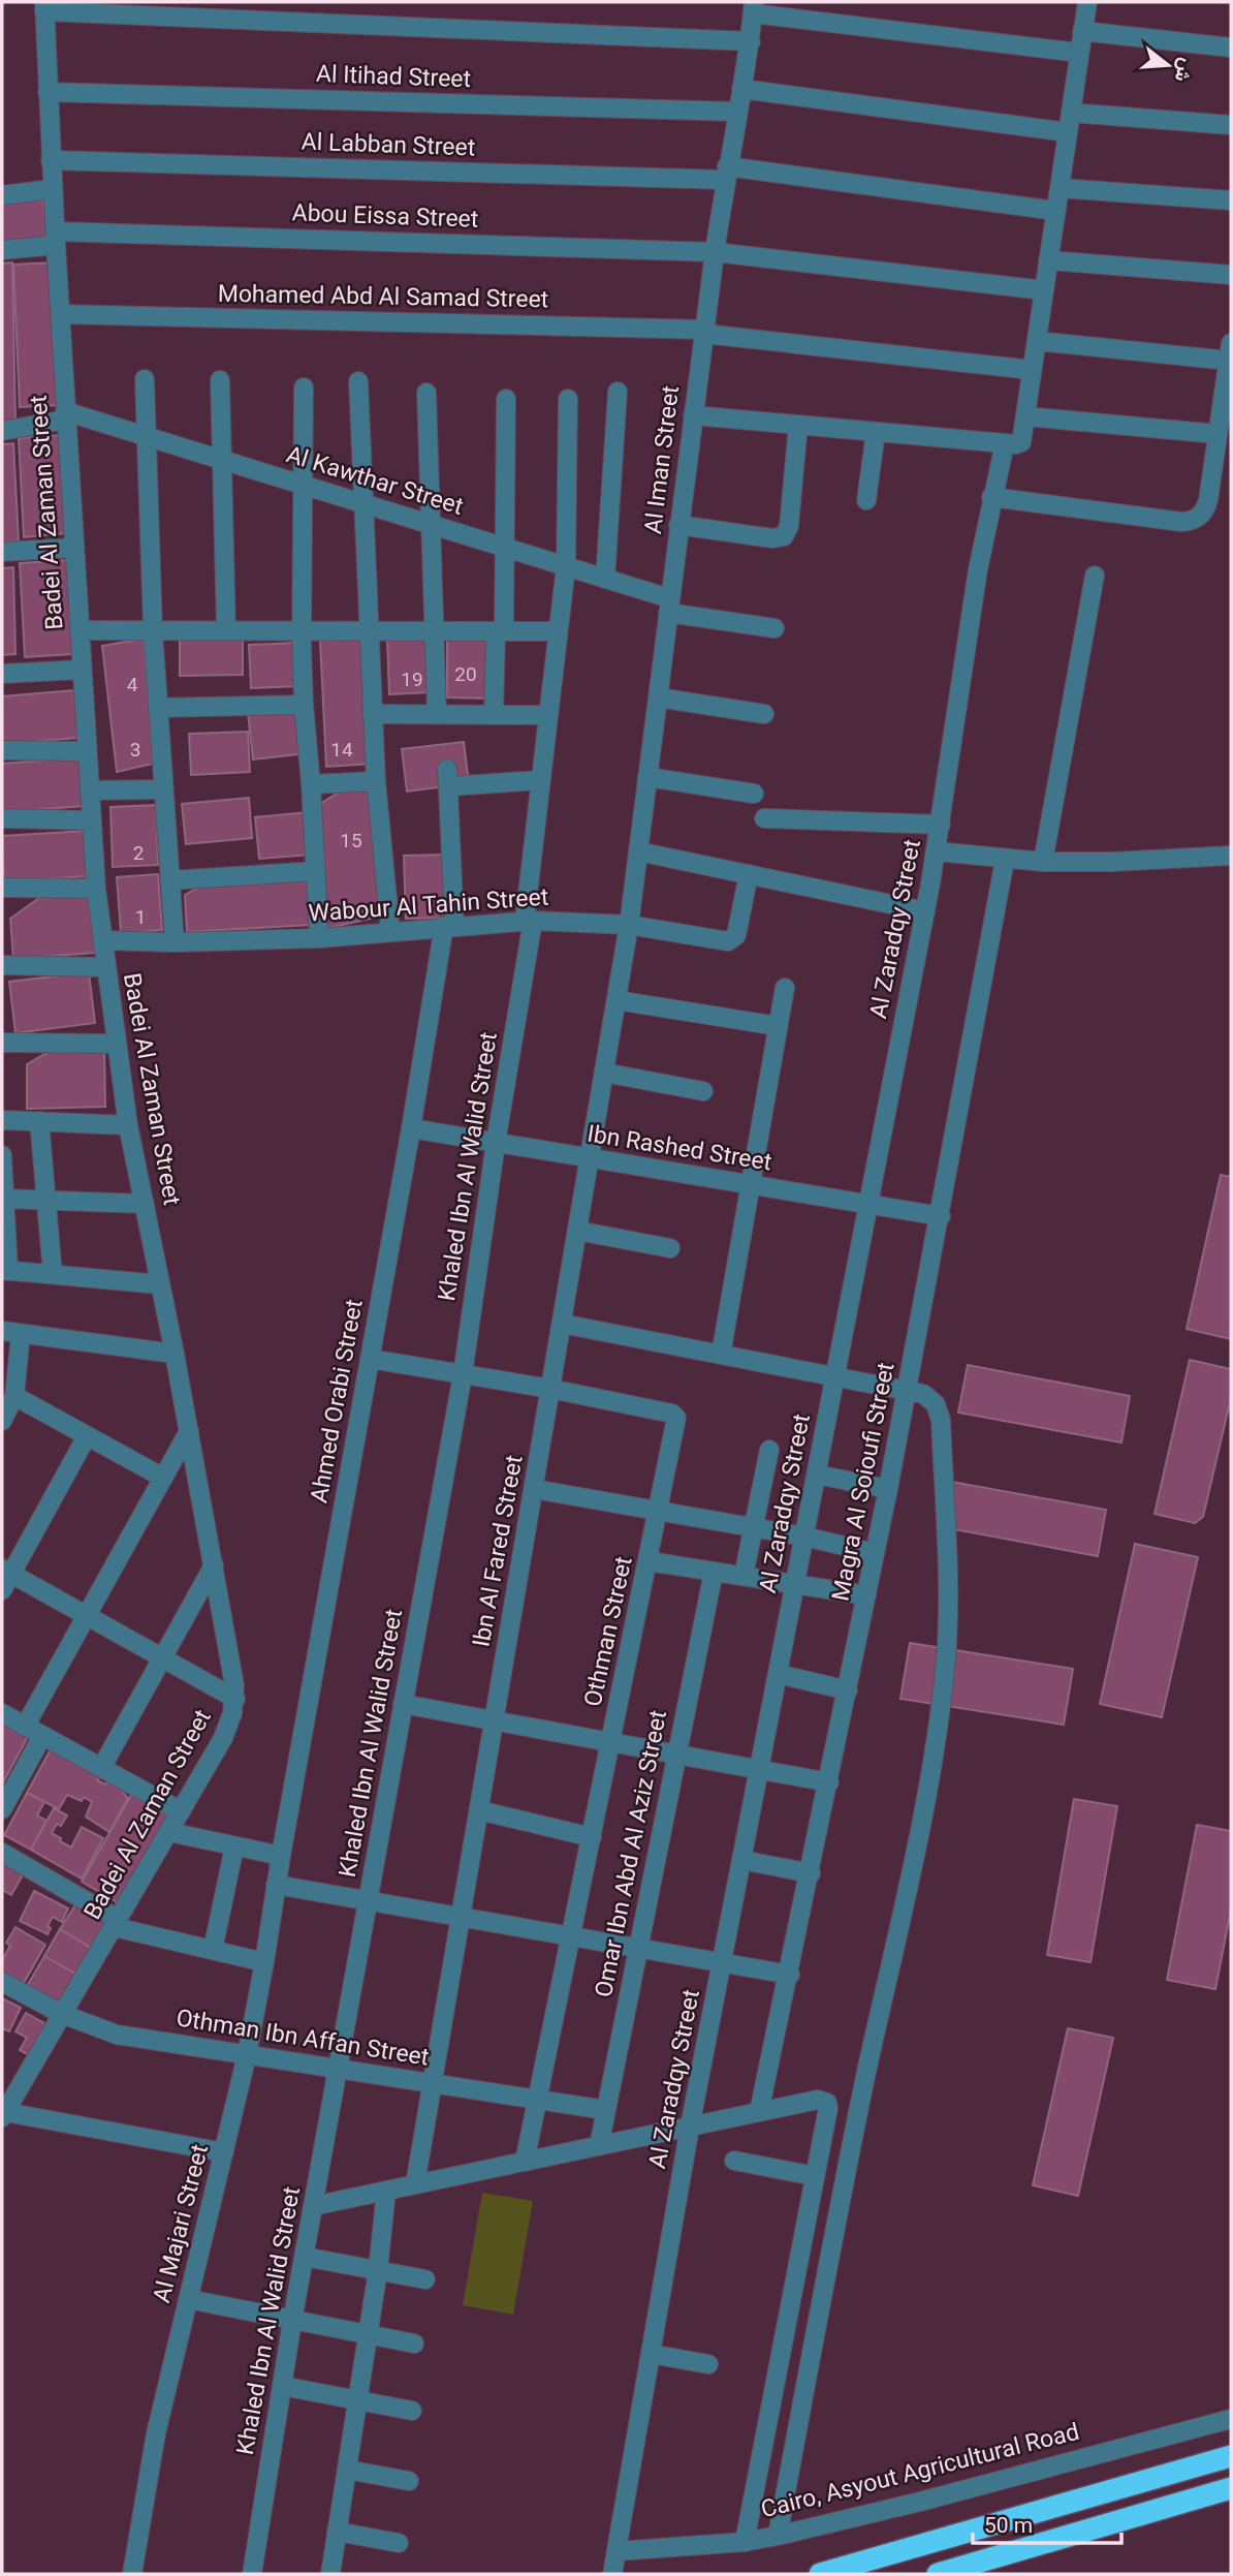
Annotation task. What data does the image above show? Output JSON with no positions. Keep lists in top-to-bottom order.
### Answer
{
  "streets": {
    "street": [
      "Al Itihad Street",
      "Al Labban Street",
      "Abou Eissa Street",
      "Mohamed Abd Al Samad Street",
      "Al Iman Street",
      "Al Kawthar Street",
      "Badei Al Zaman Street",
      "Wabour Al Tahin Street",
      "Al Zaradqy Street",
      "Ibn Rashed Street",
      "Khaled Ibn Al Walid Street",
      "Ahmed Orabi Street",
      "Magra Al Soioufi Street",
      "Ibn Al Fared Street",
      "Othman Street",
      "Omar Ibn Abd Al Aziz Street",
      "Othman Ibn Affan Street",
      "Al Majari Street",
      "Cairo, Asyout Agricultural Road"
    ]
  },
  "crossings": [
    ["Al Itihad Street", "Al Iman Street"],
    ["Al Itihad Street", "Badei Al Zaman Street"],
    ["Al Labban Street", "Al Iman Street"],
    ["Al Labban Street", "Badei Al Zaman Street"],
    ["Al Labban Street", "Al Zaradqy Street"],
    ["Abou Eissa Street", "Al Iman Street"],
    ["Abou Eissa Street", "Badei Al Zaman Street"],
    ["Abou Eissa Street", "Al Zaradqy Street"],
    ["Mohamed Abd Al Samad Street", "Al Iman Street"],
    ["Mohamed Abd Al Samad Street", "Badei Al Zaman Street"],
    ["Mohamed Abd Al Samad Street", "Al Zaradqy Street"],
    ["Al Iman Street", "Al Kawthar Street"],
    ["Al Iman Street", "Wabour Al Tahin Street"],
    ["Al Iman Street", "Ibn Al Fared Street"],
    ["Al Kawthar Street", "Badei Al Zaman Street"],
    ["Al Kawthar Street", "Khaled Ibn Al Walid Street"],
    ["Badei Al Zaman Street", "Wabour Al Tahin Street"],
    ["Badei Al Zaman Street", "Othman Ibn Affan Street"],
    ["Wabour Al Tahin Street", "Khaled Ibn Al Walid Street"],
    ["Wabour Al Tahin Street", "Ahmed Orabi Street"],
    ["Wabour Al Tahin Street", "Ibn Al Fared Street"],
    ["Al Zaradqy Street", "Ibn Rashed Street"],
    ["Al Zaradqy Street", "Cairo, Asyout Agricultural Road"],
    ["Ibn Rashed Street", "Khaled Ibn Al Walid Street"],
    ["Ibn Rashed Street", "Ahmed Orabi Street"],
    ["Ibn Rashed Street", "Magra Al Soioufi Street"],
    ["Ibn Rashed Street", "Ibn Al Fared Street"],
    ["Khaled Ibn Al Walid Street", "Ahmed Orabi Street"],
    ["Khaled Ibn Al Walid Street", "Othman Street"],
    ["Khaled Ibn Al Walid Street", "Othman Ibn Affan Street"],
    ["Ahmed Orabi Street", "Othman Street"],
    ["Ahmed Orabi Street", "Al Majari Street"],
    ["Ibn Al Fared Street", "Othman Street"],
    ["Ibn Al Fared Street", "Othman Ibn Affan Street"],
    ["Othman Street", "Othman Ibn Affan Street"],
    ["Omar Ibn Abd Al Aziz Street", "Othman Ibn Affan Street"],
    ["Othman Ibn Affan Street", "Al Majari Street"]
  ],
  "house_numbers": [
    "20",
    "19",
    "4",
    "3",
    "14",
    "15",
    "2",
    "1"
  ],
  "scale_bar": "50 m",
  "north": "right"
}
